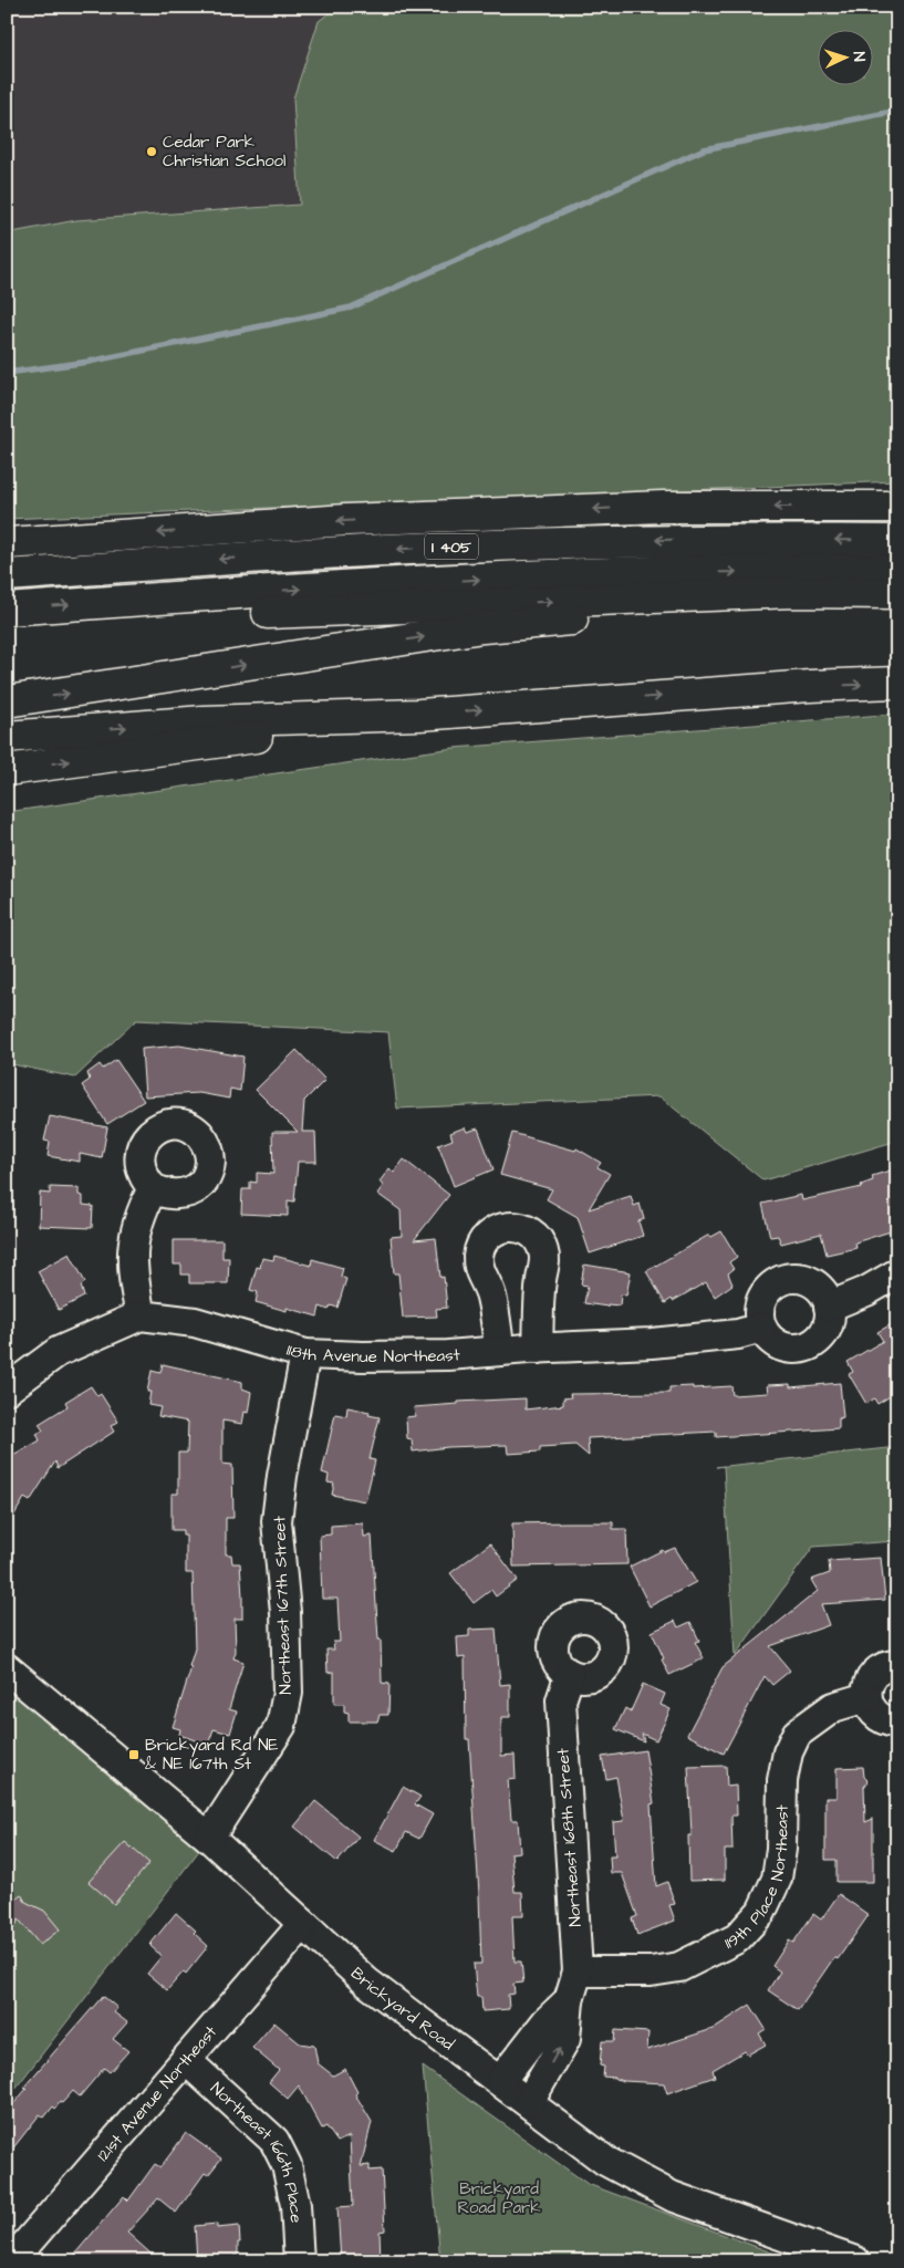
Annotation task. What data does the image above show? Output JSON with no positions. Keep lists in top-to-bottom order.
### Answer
{
  "streets": {
    "highway": ["I 405"],
    "street": [
      "118th Avenue Northeast",
      "Northeast 167th Street",
      "Northeast 168th Street",
      "119th Place Northeast",
      "Brickyard Road",
      "121st Avenue Northeast",
      "Northeast 166th Place"
    ]
  },
  "crossings": [
    ["118th Avenue Northeast", "Northeast 167th Street"],
    ["Northeast 167th Street", "Brickyard Road"],
    ["Northeast 168th Street", "119th Place Northeast"],
    ["Northeast 168th Street", "Brickyard Road"],
    ["Brickyard Road", "121st Avenue Northeast"],
    ["121st Avenue Northeast", "Northeast 166th Place"]
  ],
  "parks": ["Brickyard Road Park"],
  "places": {
    "other": ["Cedar Park Christian School"],
    "transit": ["Brickyard Rd NE & NE 167th St"]
  },
  "north": "right"
}
